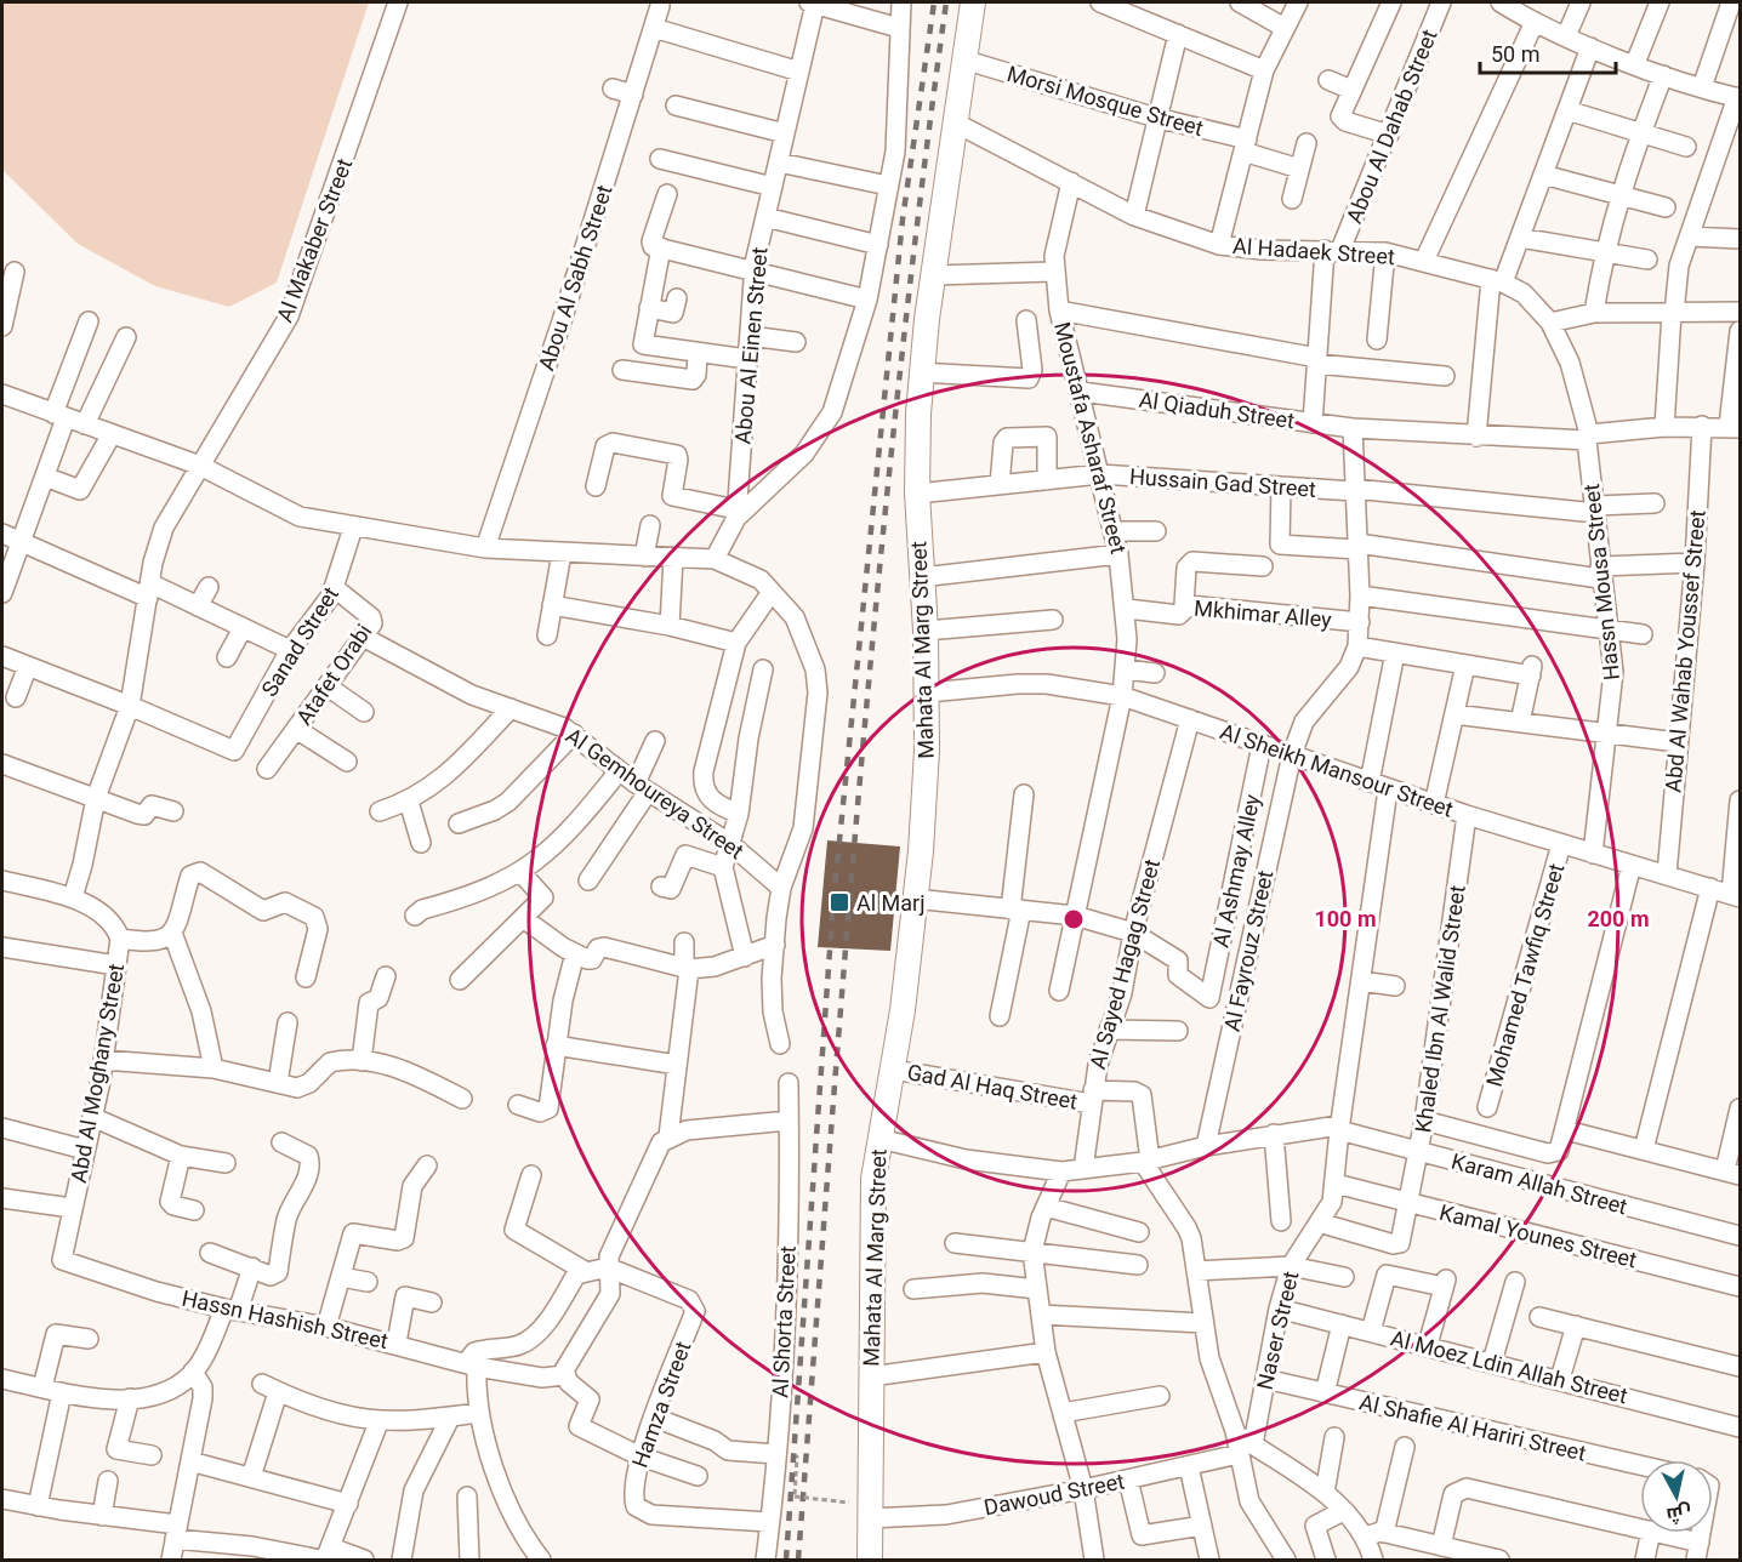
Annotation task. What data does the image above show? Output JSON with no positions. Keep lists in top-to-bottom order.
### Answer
{
  "streets": {
    "main road": ["Mahata Al Marg Street"],
    "street": [
      "Morsi Mosque Street",
      "Abou Al Dahab Street",
      "Al Makaber Street",
      "Al Hadaek Street",
      "Abou Al Sabh Street",
      "Abou Al Einen Street",
      "Al Qiaduh Street",
      "Moustafa Asharaf Street",
      "Hussain Gad Street",
      "Hassn Mousa Street",
      "Mkhimar Alley",
      "Sanad Street",
      "Abd Al Wahab Youssef Street",
      "Atafet Orabi",
      "Al Sheikh Mansour Street",
      "Al Gemhoureya Street",
      "Al Ashmay Alley",
      "Al Fayrouz Street",
      "Al Sayed Hagag Street",
      "Mohamed Tawfiq Street",
      "Khaled Ibn Al Walid Street",
      "Abd Al Moghany Street",
      "Gad Al Haq Street",
      "Karam Allah Street",
      "Kamal Younes Street",
      "Hassn Hashish Street",
      "Al Shorta Street",
      "Naser Street",
      "Al Moez Ldin Allah Street",
      "Hamza Street",
      "Al Shafie Al Hariri Street",
      "Dawoud Street"
    ]
  },
  "crossings": [
    ["Morsi Mosque Street", "Mahata Al Marg Street"],
    ["Abou Al Dahab Street", "Al Hadaek Street"],
    ["Abou Al Dahab Street", "Al Qiaduh Street"],
    ["Al Makaber Street", "Sanad Street"],
    ["Al Hadaek Street", "Al Qiaduh Street"],
    ["Al Hadaek Street", "Moustafa Asharaf Street"],
    ["Al Hadaek Street", "Hassn Mousa Street"],
    ["Al Hadaek Street", "Mahata Al Marg Street"],
    ["Al Qiaduh Street", "Moustafa Asharaf Street"],
    ["Al Qiaduh Street", "Hassn Mousa Street"],
    ["Al Qiaduh Street", "Abd Al Wahab Youssef Street"],
    ["Moustafa Asharaf Street", "Hussain Gad Street"],
    ["Moustafa Asharaf Street", "Mkhimar Alley"],
    ["Moustafa Asharaf Street", "Al Sheikh Mansour Street"],
    ["Hussain Gad Street", "Hassn Mousa Street"],
    ["Hussain Gad Street", "Mahata Al Marg Street"],
    ["Hassn Mousa Street", "Al Sheikh Mansour Street"],
    ["Sanad Street", "Atafet Orabi"],
    ["Mahata Al Marg Street", "Al Sheikh Mansour Street"],
    ["Mahata Al Marg Street", "Gad Al Haq Street"],
    ["Mahata Al Marg Street", "Dawoud Street"],
    ["Abd Al Wahab Youssef Street", "Al Sheikh Mansour Street"],
    ["Atafet Orabi", "Al Gemhoureya Street"],
    ["Al Sheikh Mansour Street", "Al Ashmay Alley"],
    ["Al Sheikh Mansour Street", "Al Fayrouz Street"],
    ["Al Sheikh Mansour Street", "Al Sayed Hagag Street"],
    ["Al Sheikh Mansour Street", "Mohamed Tawfiq Street"],
    ["Al Sheikh Mansour Street", "Khaled Ibn Al Walid Street"],
    ["Al Sheikh Mansour Street", "Naser Street"],
    ["Al Ashmay Alley", "Al Sayed Hagag Street"],
    ["Al Sayed Hagag Street", "Gad Al Haq Street"],
    ["Khaled Ibn Al Walid Street", "Karam Allah Street"],
    ["Khaled Ibn Al Walid Street", "Kamal Younes Street"],
    ["Khaled Ibn Al Walid Street", "Naser Street"],
    ["Abd Al Moghany Street", "Hassn Hashish Street"],
    ["Karam Allah Street", "Naser Street"],
    ["Kamal Younes Street", "Naser Street"],
    ["Al Shorta Street", "Hamza Street"],
    ["Naser Street", "Al Moez Ldin Allah Street"],
    ["Naser Street", "Al Shafie Al Hariri Street"],
    ["Naser Street", "Dawoud Street"]
  ],
  "places": {
    "transit": ["Al Marj"]
  },
  "scale_bar": "50 m",
  "north": "bottom",
  "rings": ["100 m", "200 m"]
}
